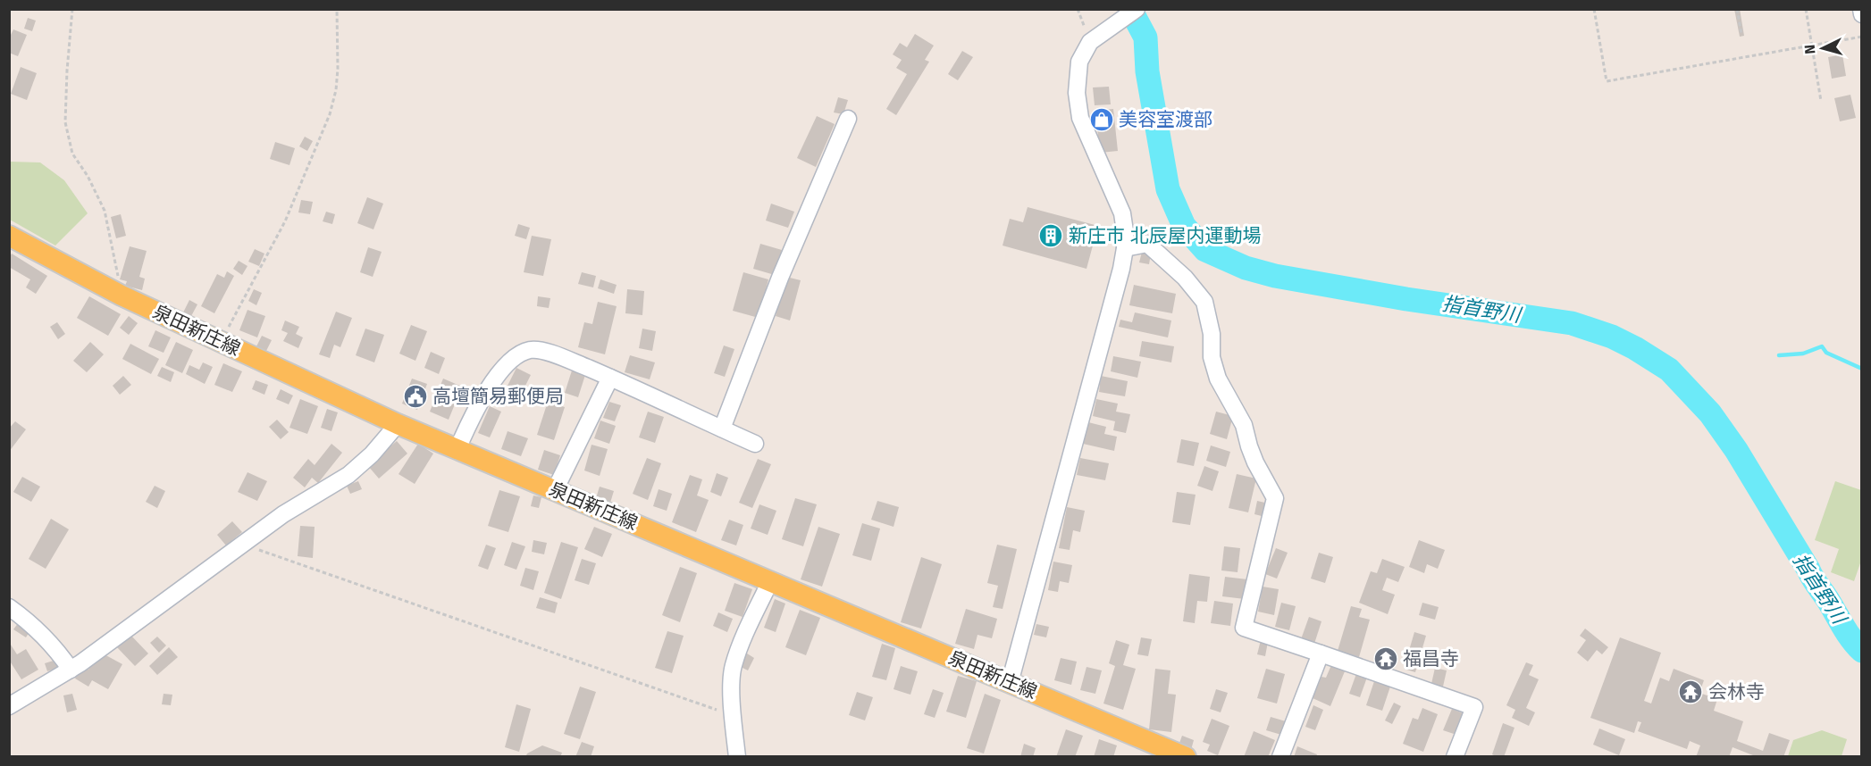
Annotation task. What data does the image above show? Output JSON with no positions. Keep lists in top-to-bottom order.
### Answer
{
  "streets": {
    "main road": ["泉田新庄線"]
  },
  "water": ["指首野川"],
  "places": {
    "shop": ["美容室渡部"],
    "building": ["新庄市 北辰屋内運動場"],
    "public building": ["高壇簡易郵便局"],
    "temple": ["福昌寺", "会林寺"]
  },
  "north": "left"
}
